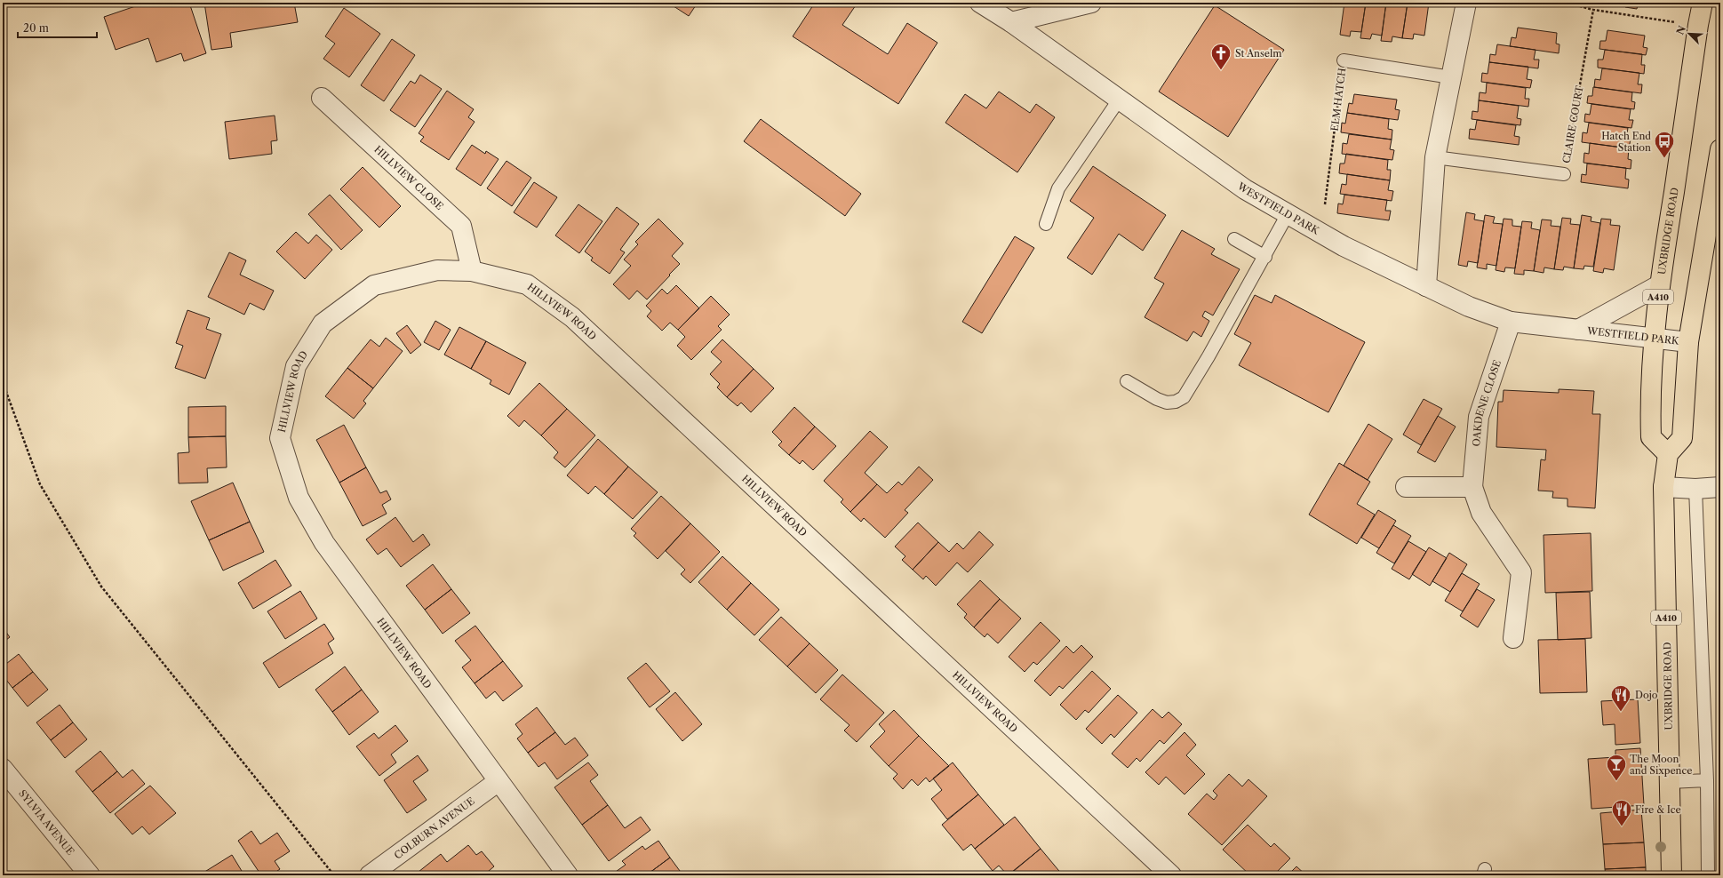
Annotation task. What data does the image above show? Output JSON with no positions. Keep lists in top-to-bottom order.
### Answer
{
  "streets": {
    "main road": ["UXBRIDGE ROAD", "A410"],
    "street": [
      "HILLVIEW CLOSE",
      "WESTFIELD PARK",
      "HILLVIEW ROAD",
      "OAKDENE CLOSE",
      "SYLVIA AVENUE",
      "COLBURN AVENUE"
    ],
    "lane": ["ELM HATCH", "CLAIRE COURT"]
  },
  "crossings": [
    ["HILLVIEW CLOSE", "HILLVIEW ROAD"],
    ["WESTFIELD PARK", "UXBRIDGE ROAD"],
    ["WESTFIELD PARK", "OAKDENE CLOSE"],
    ["HILLVIEW ROAD", "COLBURN AVENUE"]
  ],
  "places": {
    "church": ["St Anselm"],
    "bus stop": ["Hatch End Station"],
    "restaurant": ["Dojo", "Fire & Ice"],
    "bar": ["The Moon and Sixpence"]
  },
  "scale_bar": "20 m",
  "north": "top left"
}
